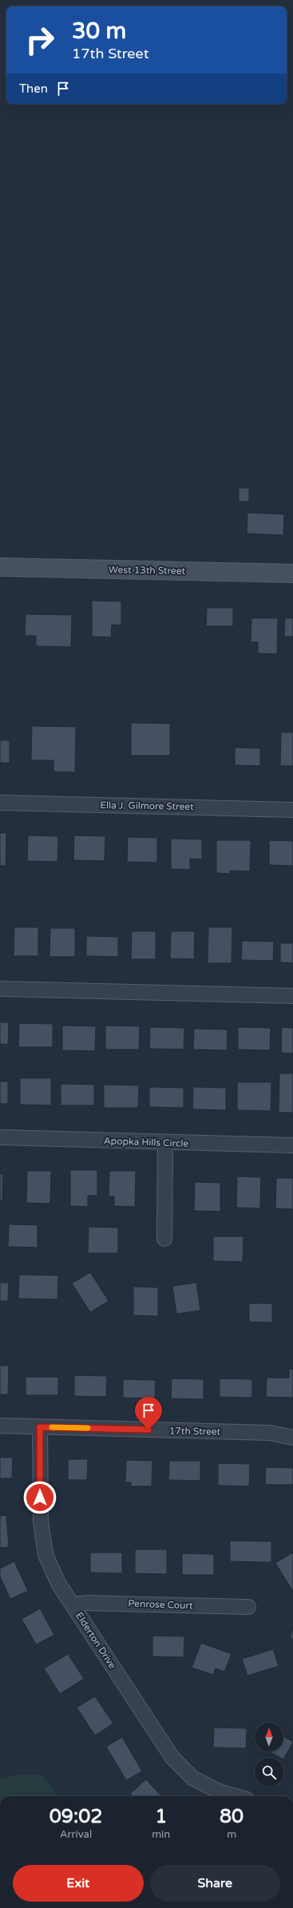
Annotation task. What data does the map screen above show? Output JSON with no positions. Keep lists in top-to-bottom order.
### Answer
{
  "streets": {
    "street": [
      "West 13th Street",
      "Ella J. Gilmore Street",
      "Apopka Hills Circle",
      "17th Street",
      "Penrose Court",
      "Elderton Drive"
    ]
  },
  "crossings": [
    ["17th Street", "Elderton Drive"],
    ["Penrose Court", "Elderton Drive"]
  ],
  "north": "top",
  "page": {
    "turn": ["30 m", "17th Street"],
    "then": "Then",
    "eta": [
      "09:02",
      "Arrival",
      "1",
      "min",
      "80",
      "m"
    ],
    "buttons": ["Exit", "Share"]
  }
}
